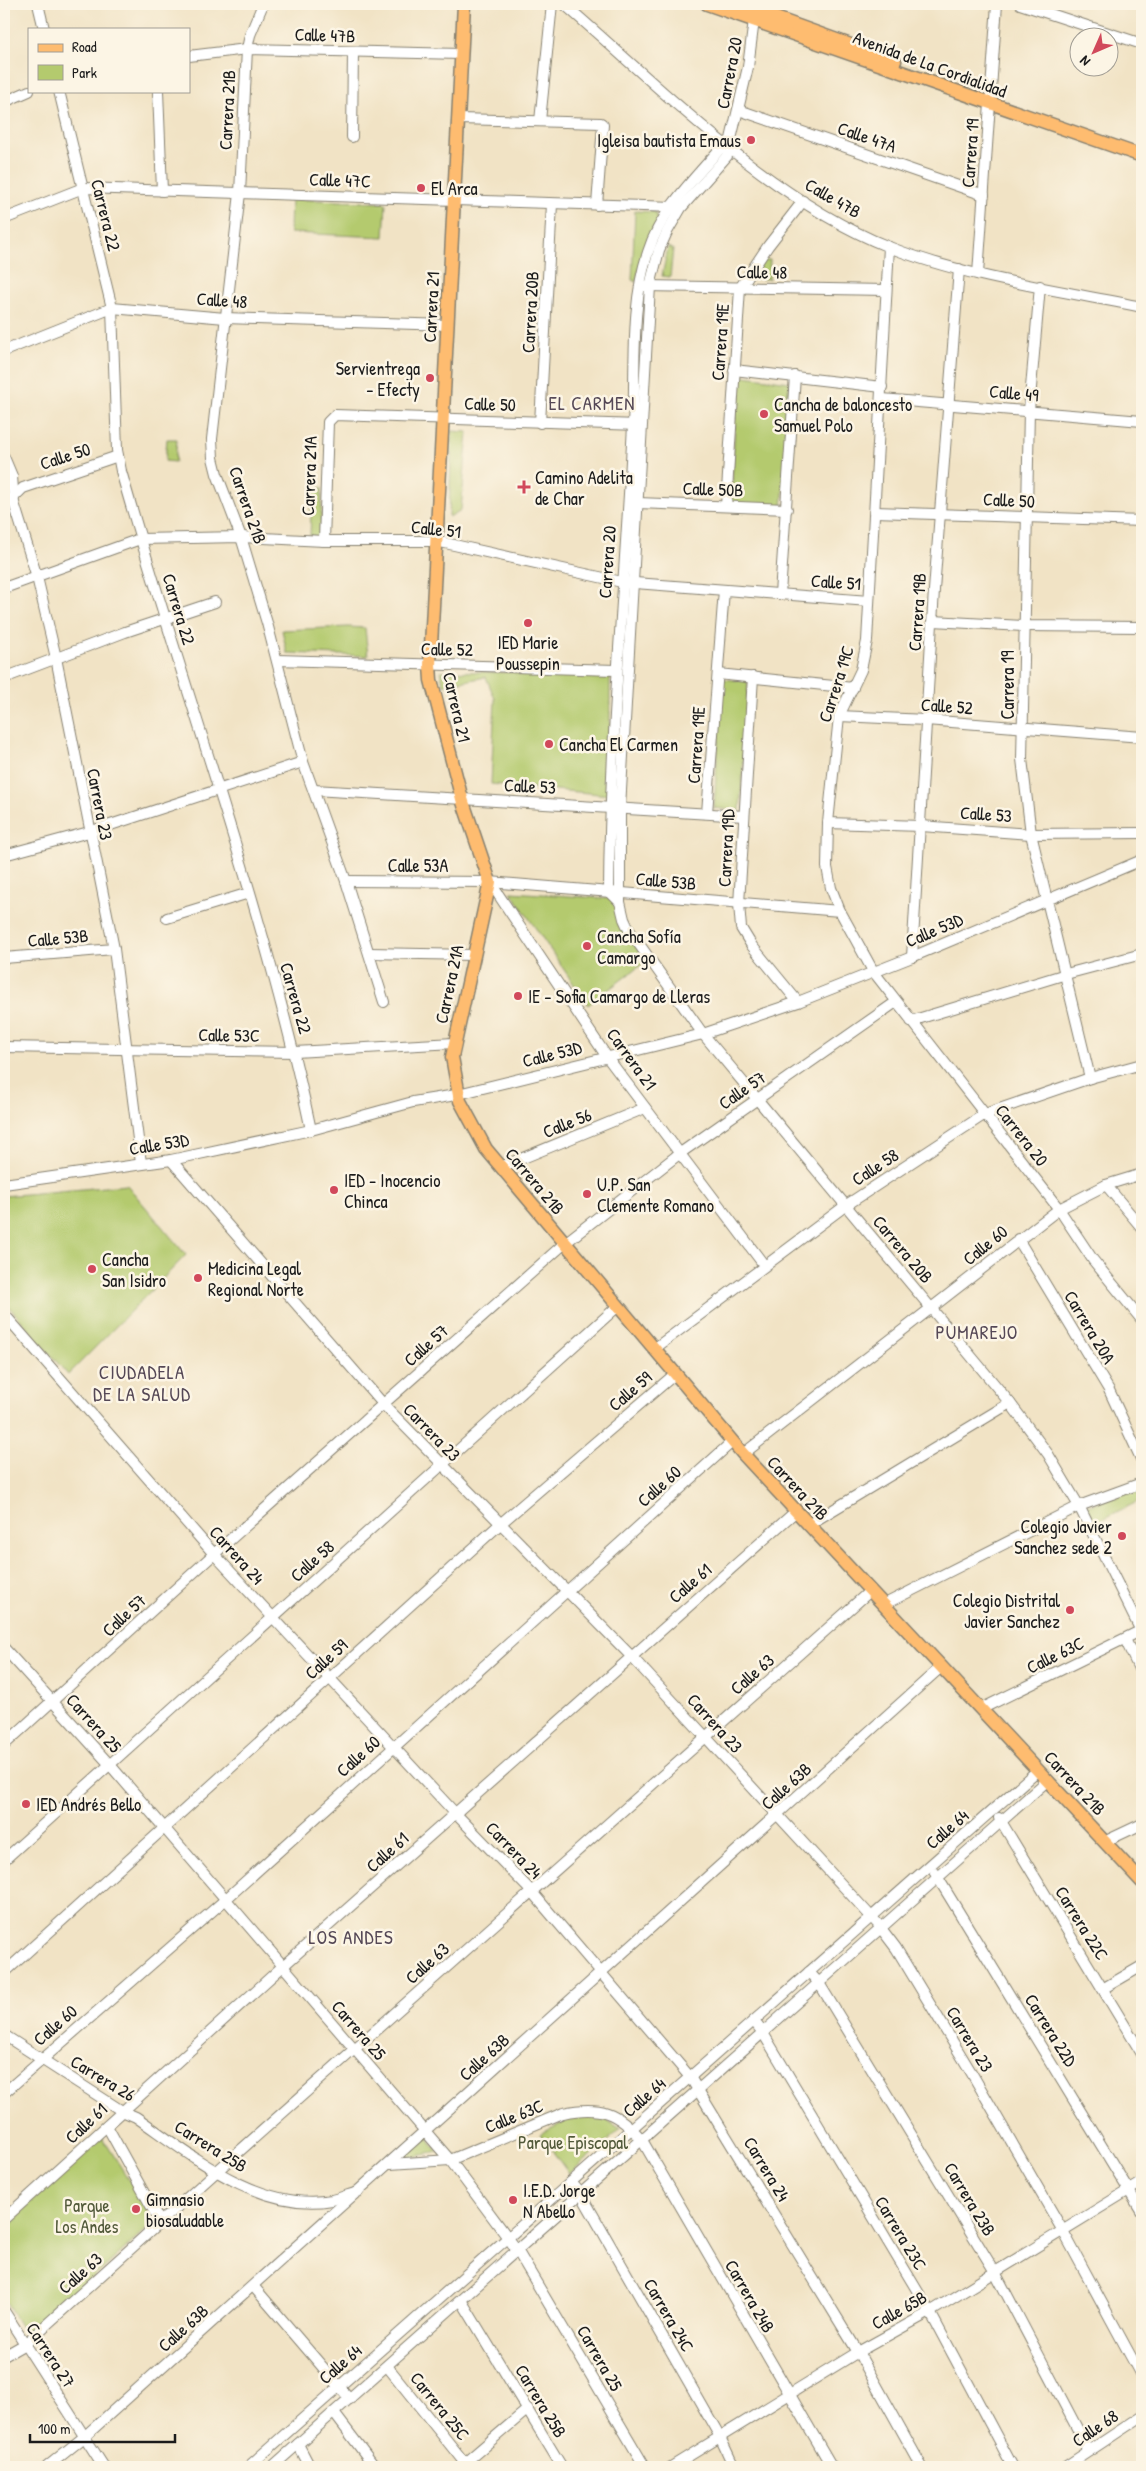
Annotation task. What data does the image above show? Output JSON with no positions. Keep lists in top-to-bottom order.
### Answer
{
  "streets": {
    "main road": [
      "Avenida de La Cordialidad",
      "Carrera 21B",
      "Carrera 21",
      "Carrera 21A"
    ],
    "street": [
      "Calle 47B",
      "Carrera 20",
      "Calle 47A",
      "Carrera 19",
      "Calle 47C",
      "Carrera 22",
      "Calle 48",
      "Carrera 20B",
      "Carrera 19E",
      "Calle 49",
      "Calle 50",
      "Calle 50B",
      "Calle 51",
      "Carrera 19B",
      "Calle 52",
      "Carrera 19C",
      "Calle 53",
      "Carrera 23",
      "Carrera 19D",
      "Calle 53A",
      "Calle 53B",
      "Calle 53D",
      "Calle 53C",
      "Calle 57",
      "Calle 56",
      "Calle 58",
      "Calle 60",
      "Carrera 20A",
      "Calle 59",
      "Carrera 24",
      "Calle 61",
      "Calle 63C",
      "Calle 63",
      "Carrera 25",
      "Calle 63B",
      "Calle 64",
      "Carrera 22C",
      "Carrera 22D",
      "Carrera 26",
      "Carrera 25B",
      "Carrera 23B",
      "Carrera 23C",
      "Carrera 24B",
      "Calle 65B",
      "Carrera 24C",
      "Carrera 27",
      "Carrera 25C",
      "Calle 68"
    ]
  },
  "crossings": [
    ["Calle 47B", "Carrera 20"],
    ["Calle 47B", "Carrera 21B"],
    ["Calle 47B", "Carrera 19"],
    ["Calle 47B", "Carrera 21"],
    ["Calle 47B", "Carrera 19E"],
    ["Calle 47B", "Carrera 19B"],
    ["Calle 47B", "Carrera 19C"],
    ["Avenida de La Cordialidad", "Carrera 20"],
    ["Avenida de La Cordialidad", "Carrera 19"],
    ["Carrera 20", "Calle 47A"],
    ["Carrera 20", "Calle 47C"],
    ["Carrera 20", "Calle 48"],
    ["Carrera 20", "Carrera 20B"],
    ["Carrera 20", "Calle 50"],
    ["Carrera 20", "Calle 50B"],
    ["Carrera 20", "Calle 51"],
    ["Carrera 20", "Calle 52"],
    ["Carrera 20", "Carrera 19C"],
    ["Carrera 20", "Calle 53"],
    ["Carrera 20", "Calle 53B"],
    ["Carrera 20", "Calle 53D"],
    ["Carrera 20", "Calle 57"],
    ["Carrera 20", "Calle 58"],
    ["Carrera 20", "Calle 60"],
    ["Carrera 21B", "Calle 47C"],
    ["Carrera 21B", "Calle 48"],
    ["Carrera 21B", "Carrera 21A"],
    ["Carrera 21B", "Calle 51"],
    ["Carrera 21B", "Calle 52"],
    ["Carrera 21B", "Calle 53"],
    ["Carrera 21B", "Calle 53A"],
    ["Carrera 21B", "Calle 53D"],
    ["Carrera 21B", "Calle 57"],
    ["Carrera 21B", "Calle 56"],
    ["Carrera 21B", "Calle 58"],
    ["Carrera 21B", "Calle 60"],
    ["Carrera 21B", "Calle 59"],
    ["Carrera 21B", "Calle 61"],
    ["Carrera 21B", "Calle 63C"],
    ["Carrera 21B", "Calle 63"],
    ["Carrera 21B", "Calle 63B"],
    ["Carrera 21B", "Calle 64"],
    ["Calle 47A", "Carrera 19"],
    ["Carrera 19", "Calle 49"],
    ["Carrera 19", "Calle 50"],
    ["Carrera 19", "Calle 52"],
    ["Carrera 19", "Calle 53"],
    ["Carrera 19", "Calle 53D"],
    ["Carrera 19", "Calle 58"],
    ["Calle 47C", "Carrera 22"],
    ["Calle 47C", "Carrera 21"],
    ["Calle 47C", "Carrera 20B"],
    ["Carrera 22", "Calle 48"],
    ["Carrera 22", "Calle 50"],
    ["Carrera 22", "Calle 51"],
    ["Carrera 22", "Calle 53D"],
    ["Carrera 22", "Calle 53C"],
    ["Calle 48", "Carrera 21"],
    ["Calle 48", "Carrera 19E"],
    ["Calle 48", "Carrera 19C"],
    ["Carrera 21", "Calle 50"],
    ["Carrera 21", "Carrera 21A"],
    ["Carrera 21", "Calle 51"],
    ["Carrera 21", "Calle 52"],
    ["Carrera 21", "Calle 53"],
    ["Carrera 21", "Calle 53A"],
    ["Carrera 21", "Calle 53B"],
    ["Carrera 21", "Calle 53D"],
    ["Carrera 21", "Calle 57"],
    ["Carrera 21", "Calle 56"],
    ["Carrera 21", "Calle 58"],
    ["Carrera 20B", "Calle 50"],
    ["Carrera 20B", "Calle 53B"],
    ["Carrera 20B", "Calle 53D"],
    ["Carrera 20B", "Calle 57"],
    ["Carrera 20B", "Calle 58"],
    ["Carrera 20B", "Calle 60"],
    ["Carrera 20B", "Calle 63C"],
    ["Carrera 19E", "Calle 50B"],
    ["Carrera 19E", "Calle 51"],
    ["Carrera 19E", "Calle 53"],
    ["Calle 49", "Carrera 19B"],
    ["Calle 49", "Carrera 19C"],
    ["Calle 50", "Carrera 21A"],
    ["Calle 50", "Carrera 19B"],
    ["Calle 50", "Carrera 19C"],
    ["Calle 50", "Carrera 23"],
    ["Carrera 21A", "Calle 51"],
    ["Carrera 21A", "Calle 53A"],
    ["Carrera 21A", "Calle 53B"],
    ["Carrera 21A", "Calle 53D"],
    ["Carrera 21A", "Calle 53C"],
    ["Calle 51", "Carrera 19C"],
    ["Calle 51", "Carrera 23"],
    ["Carrera 19B", "Calle 52"],
    ["Carrera 19B", "Calle 53"],
    ["Carrera 19B", "Calle 53D"],
    ["Calle 52", "Carrera 19C"],
    ["Carrera 19C", "Calle 53"],
    ["Carrera 19C", "Calle 53B"],
    ["Carrera 19C", "Calle 53D"],
    ["Calle 53", "Carrera 19D"],
    ["Carrera 23", "Calle 53B"],
    ["Carrera 23", "Calle 53D"],
    ["Carrera 23", "Calle 53C"],
    ["Carrera 23", "Calle 57"],
    ["Carrera 23", "Calle 58"],
    ["Carrera 23", "Calle 60"],
    ["Carrera 23", "Calle 59"],
    ["Carrera 23", "Calle 61"],
    ["Carrera 23", "Calle 63"],
    ["Carrera 23", "Calle 63B"],
    ["Carrera 23", "Calle 64"],
    ["Carrera 23", "Calle 65B"],
    ["Carrera 19D", "Calle 53B"],
    ["Carrera 19D", "Calle 53D"],
    ["Calle 53A", "Calle 53B"],
    ["Calle 57", "Carrera 24"],
    ["Calle 57", "Carrera 25"],
    ["Calle 58", "Carrera 24"],
    ["Calle 58", "Carrera 25"],
    ["Calle 60", "Carrera 20A"],
    ["Calle 60", "Carrera 24"],
    ["Calle 60", "Carrera 25"],
    ["Calle 60", "Carrera 26"],
    ["Calle 59", "Carrera 24"],
    ["Calle 59", "Carrera 25"],
    ["Carrera 24", "Calle 61"],
    ["Carrera 24", "Calle 63"],
    ["Carrera 24", "Calle 63B"],
    ["Carrera 24", "Calle 64"],
    ["Carrera 24", "Calle 65B"],
    ["Calle 61", "Carrera 25"],
    ["Calle 61", "Carrera 26"],
    ["Calle 63C", "Carrera 25"],
    ["Calle 63C", "Calle 63B"],
    ["Calle 63C", "Calle 64"],
    ["Calle 63C", "Carrera 24B"],
    ["Calle 63", "Carrera 25"],
    ["Calle 63", "Carrera 25B"],
    ["Calle 63", "Carrera 27"],
    ["Carrera 25", "Calle 63B"],
    ["Carrera 25", "Calle 64"],
    ["Calle 63B", "Carrera 25B"],
    ["Calle 63B", "Carrera 27"],
    ["Calle 64", "Carrera 22C"],
    ["Calle 64", "Carrera 22D"],
    ["Calle 64", "Carrera 25B"],
    ["Calle 64", "Carrera 23B"],
    ["Calle 64", "Carrera 23C"],
    ["Calle 64", "Carrera 24B"],
    ["Calle 64", "Carrera 24C"],
    ["Calle 64", "Carrera 25C"],
    ["Carrera 22D", "Calle 65B"],
    ["Carrera 26", "Carrera 25B"],
    ["Carrera 23B", "Calle 65B"],
    ["Carrera 23B", "Calle 68"],
    ["Carrera 23C", "Calle 65B"],
    ["Carrera 24B", "Calle 65B"],
    ["Calle 65B", "Carrera 24C"]
  ],
  "districts": [
    "EL CARMEN",
    "PUMAREJO",
    "CIUDADELA DE LA SALUD",
    "LOS ANDES"
  ],
  "parks": ["Parque Episcopal", "Parque Los Andes"],
  "places": {
    "other": [
      "Igleisa bautista Emaus",
      "El Arca",
      "Servientrega - Efecty",
      "Cancha de baloncesto Samuel Polo",
      "IED Marie Poussepin",
      "Cancha El Carmen",
      "Cancha Sofía Camargo",
      "IE - Sofia Camargo de Lleras",
      "IED - Inocencio Chinca",
      "U.P. San Clemente Romano",
      "Cancha San Isidro",
      "Medicina Legal Regional Norte",
      "Colegio Javier Sanchez sede 2",
      "Colegio Distrital Javier Sanchez",
      "IED Andrés Bello",
      "I.E.D. Jorge N Abello",
      "Gimnasio biosaludable"
    ],
    "health": ["Camino Adelita de Char"]
  },
  "legend": ["Road", "Park"],
  "scale_bar": "100 m",
  "north": "bottom left"
}
